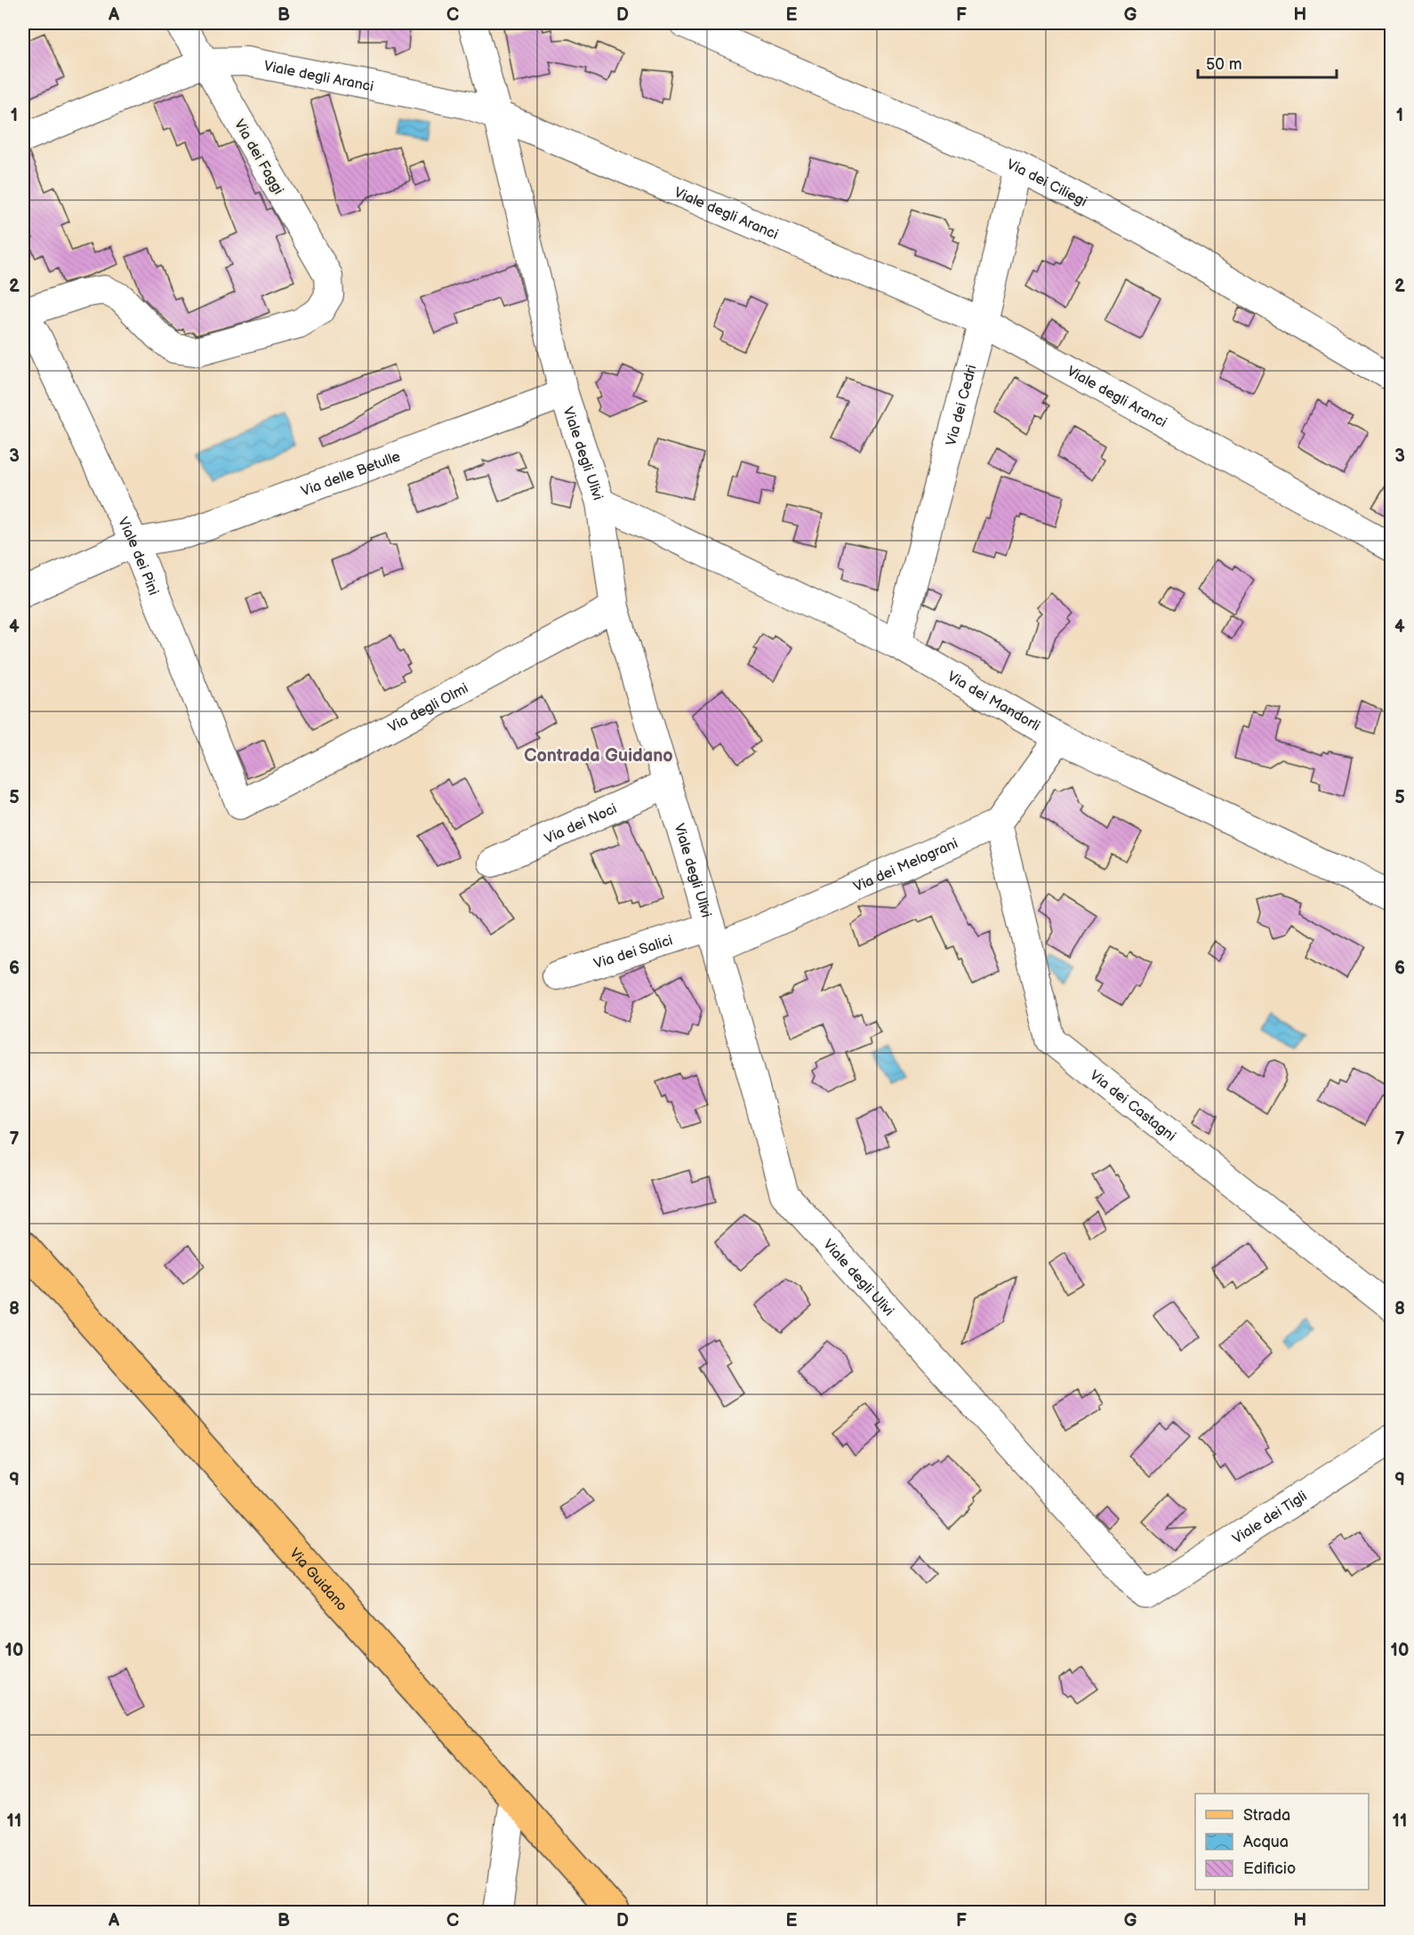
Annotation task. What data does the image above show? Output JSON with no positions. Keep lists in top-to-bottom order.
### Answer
{
  "streets": {
    "main road": ["Via Guidano"],
    "street": [
      "Viale degli Aranci",
      "Via dei Faggi",
      "Via dei Ciliegi",
      "Via dei Cedri",
      "Viale degli Ulivi",
      "Via delle Betulle",
      "Viale dei Pini",
      "Via dei Mandorli",
      "Via degli Olmi",
      "Via dei Noci",
      "Via dei Melograni",
      "Via dei Salici",
      "Via dei Castagni",
      "Viale dei Tigli"
    ]
  },
  "crossings": [
    ["Viale degli Aranci", "Via dei Faggi"],
    ["Viale degli Aranci", "Via dei Cedri"],
    ["Viale degli Aranci", "Viale degli Ulivi"],
    ["Via dei Faggi", "Viale dei Pini"],
    ["Via dei Ciliegi", "Via dei Cedri"],
    ["Via dei Cedri", "Via dei Mandorli"],
    ["Viale degli Ulivi", "Via delle Betulle"],
    ["Viale degli Ulivi", "Via dei Mandorli"],
    ["Viale degli Ulivi", "Via degli Olmi"],
    ["Viale degli Ulivi", "Via dei Noci"],
    ["Viale degli Ulivi", "Via dei Melograni"],
    ["Viale degli Ulivi", "Via dei Salici"],
    ["Viale degli Ulivi", "Viale dei Tigli"],
    ["Via delle Betulle", "Viale dei Pini"],
    ["Viale dei Pini", "Via degli Olmi"],
    ["Via dei Melograni", "Via dei Salici"],
    ["Via dei Melograni", "Via dei Castagni"]
  ],
  "districts": ["Contrada Guidano"],
  "legend": ["Strada", "Acqua", "Edificio"],
  "scale_bar": "50 m",
  "grid": {
    "columns": [
      "A",
      "B",
      "C",
      "D",
      "E",
      "F",
      "G",
      "H"
    ],
    "rows": [
      "1",
      "2",
      "3",
      "4",
      "5",
      "6",
      "7",
      "8",
      "9",
      "10",
      "11"
    ]
  }
}
